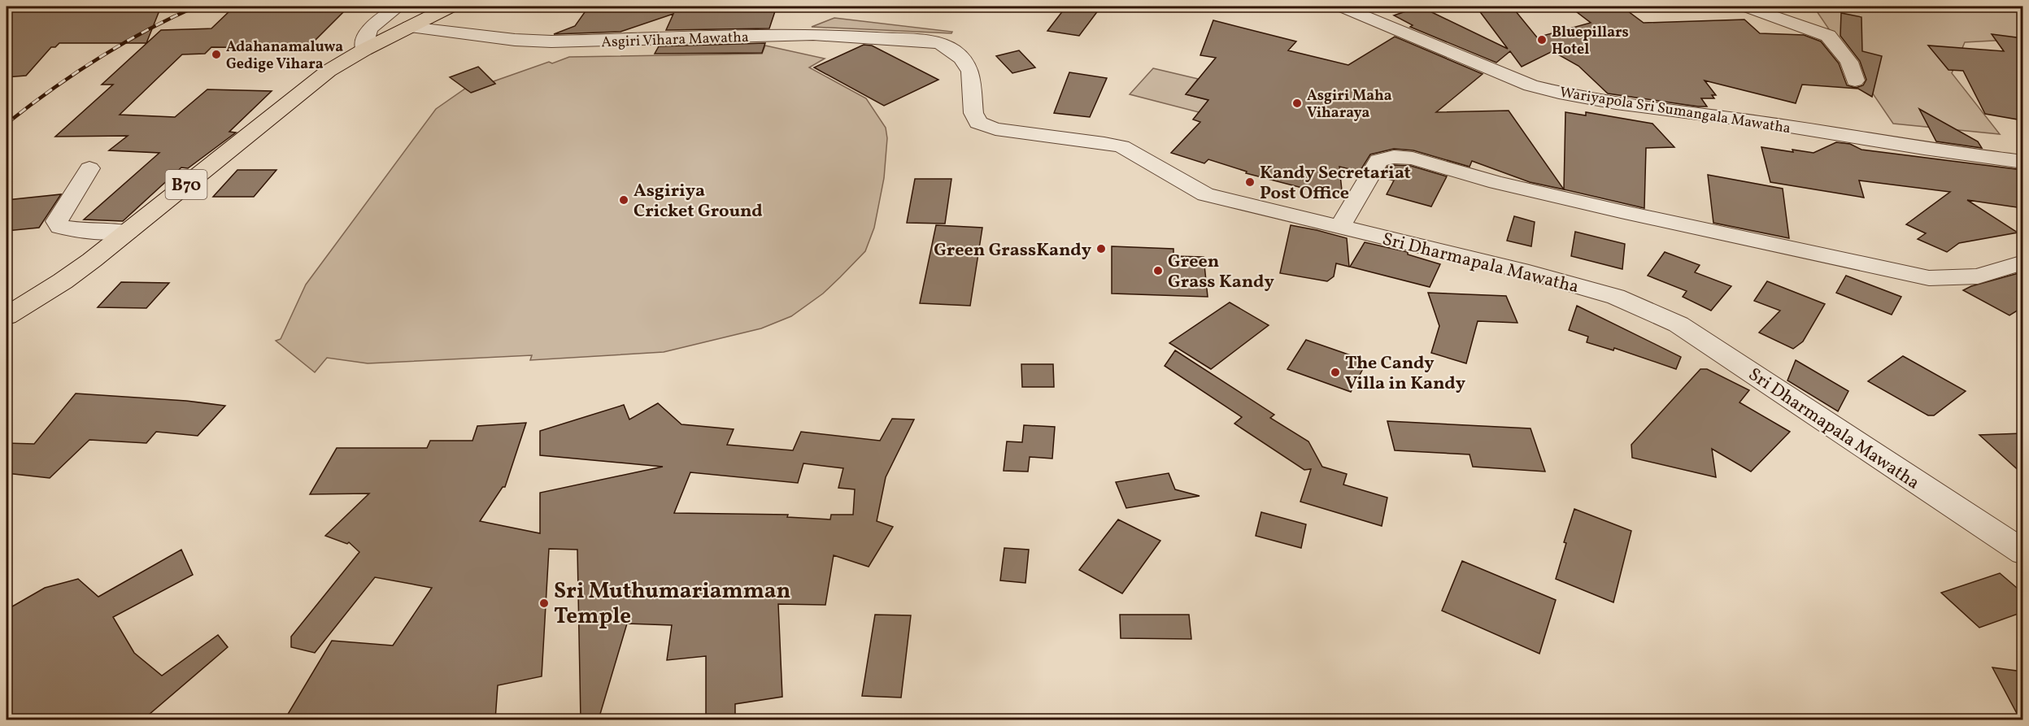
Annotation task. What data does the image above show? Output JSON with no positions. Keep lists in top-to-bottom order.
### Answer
{
  "streets": {
    "main road": ["B70"],
    "street": ["Asgiri Vihara Mawatha", "Wariyapola Sri Sumangala Mawatha", "Sri Dharmapala Mawatha"]
  },
  "crossings": [
    ["Asgiri Vihara Mawatha", "B70"],
    ["Asgiri Vihara Mawatha", "Sri Dharmapala Mawatha"]
  ],
  "places": [
    "Bluepillars Hotel",
    "Adahanamaluwa Gedige Vihara",
    "Asgiri Maha Viharaya",
    "Kandy Secretariat Post Office",
    "Asgiriya Cricket Ground",
    "Green GrassKandy",
    "Green Grass Kandy",
    "The Candy Villa in Kandy",
    "Sri Muthumariamman Temple"
  ]
}
